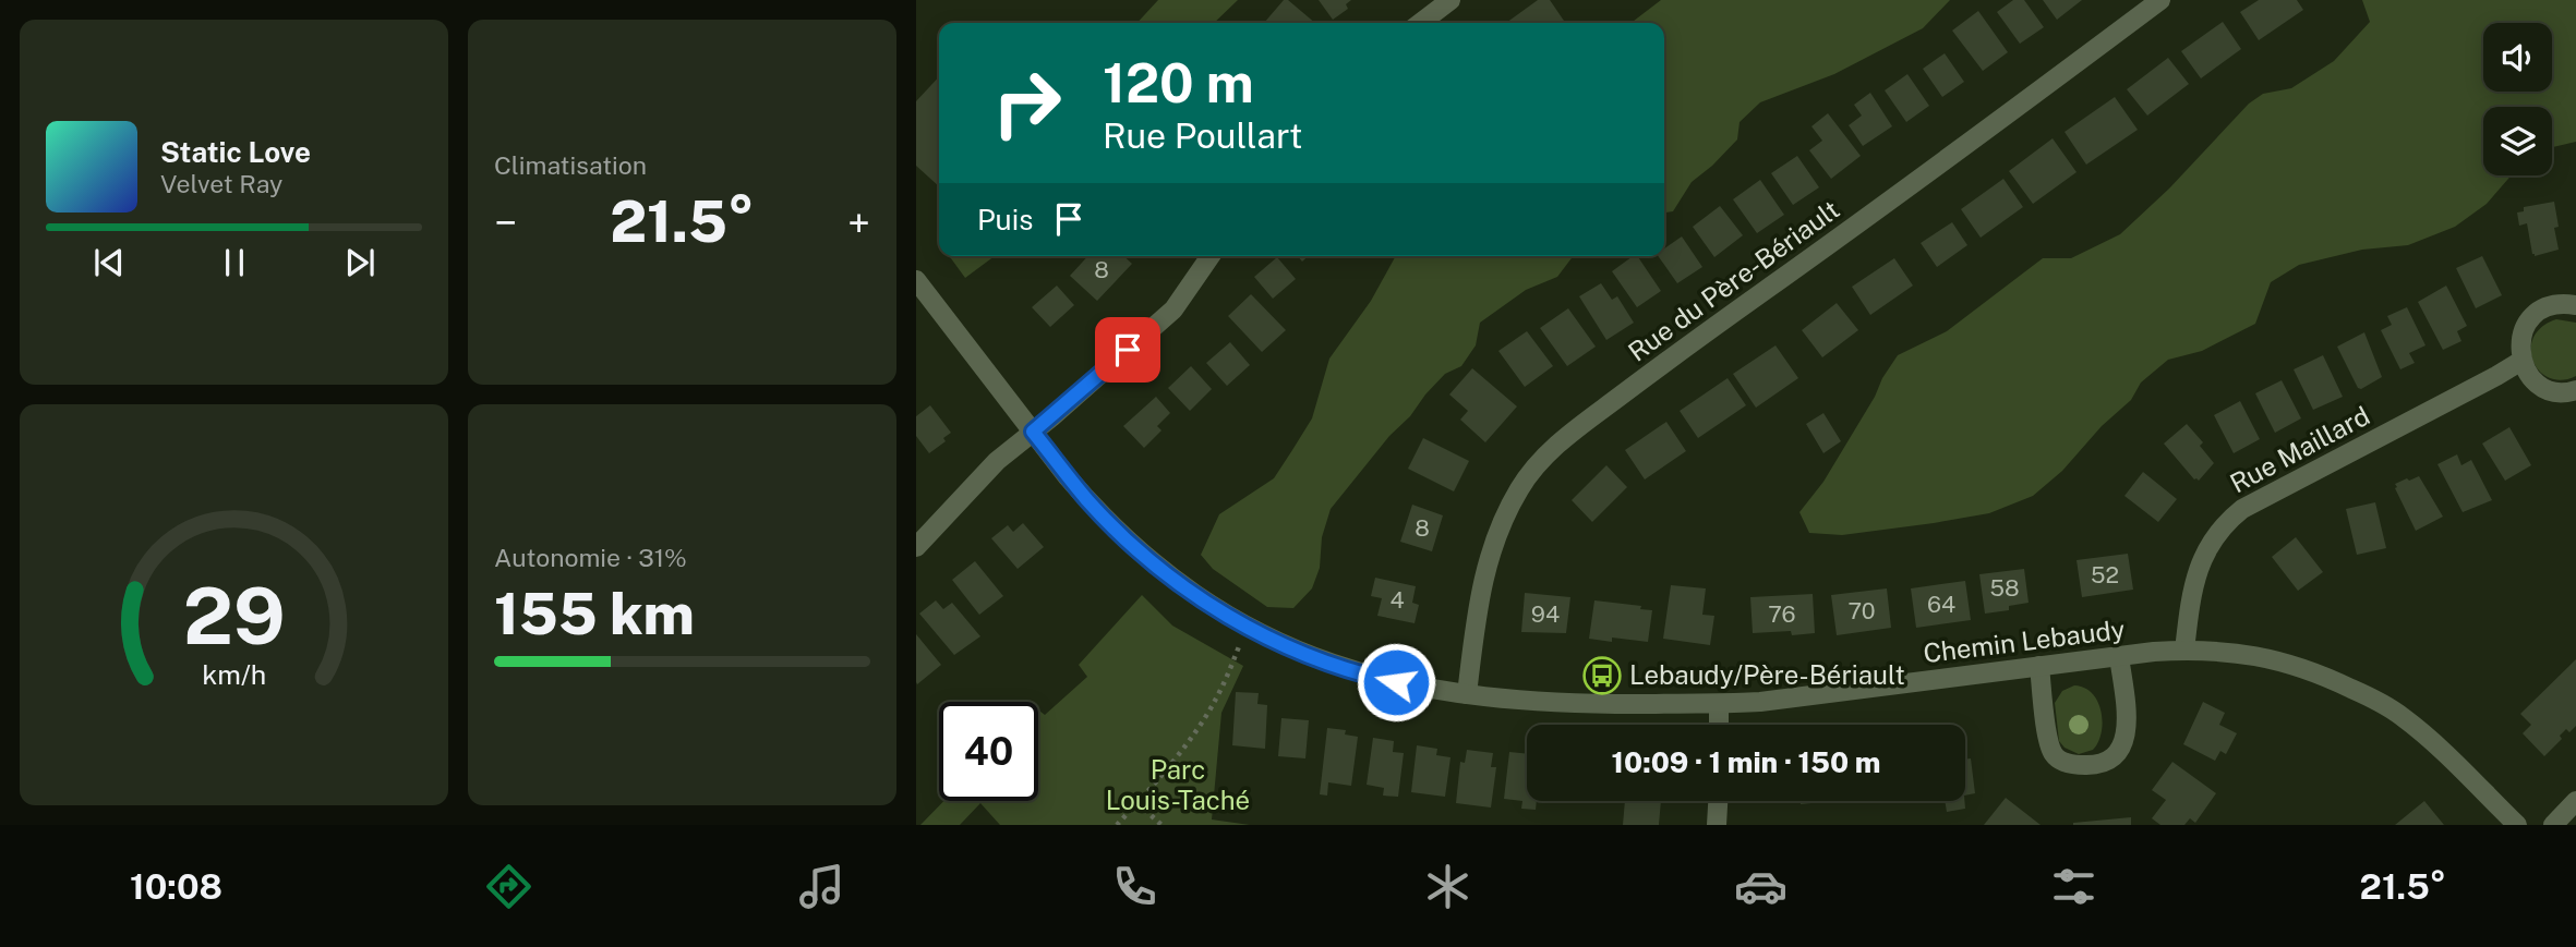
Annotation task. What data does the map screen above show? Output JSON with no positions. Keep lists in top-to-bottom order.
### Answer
{
  "streets": {
    "street": ["Rue du Père-Bériault", "Rue Maillard", "Chemin Lebaudy"]
  },
  "crossings": [
    ["Rue du Père-Bériault", "Chemin Lebaudy"],
    ["Rue Maillard", "Chemin Lebaudy"]
  ],
  "parks": ["Parc Louis-Taché"],
  "places": {
    "bus stop": ["Lebaudy/Père-Bériault"]
  },
  "house_numbers": [
    "8",
    "8",
    "52",
    "58",
    "4",
    "64",
    "70",
    "94",
    "76"
  ],
  "page": {
    "tile": [
      "Climatisation",
      ["Autonomie · 31%", "155 km"]
    ],
    "turn": ["120 m", "Rue Poullart"],
    "song": ["Static Love", "Velvet Ray"],
    "then": "Puis",
    "heat": ["−", "21.5°", "+"],
    "limit": "40",
    "trip": "10:09 · 1 min · 150 m",
    "tabs": ["10:08", "21.5°"],
    "gauge": ["29", "km/h"]
  }
}
